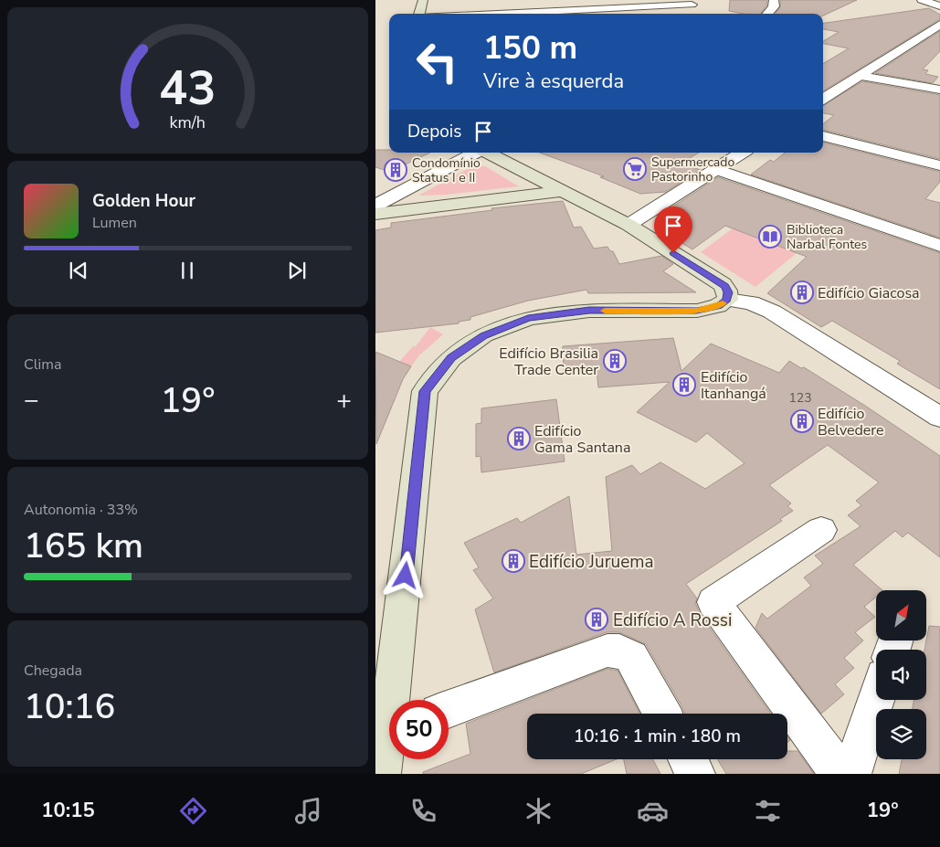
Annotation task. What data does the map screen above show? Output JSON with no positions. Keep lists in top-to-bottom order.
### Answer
{
  "places": {
    "supermarket": ["Supermercado Pastorinho"],
    "building": [
      "Condomínio Status I e II",
      "Edifício Giacosa",
      "Edifício Brasilia Trade Center",
      "Edifício Itanhangá",
      "Edifício Belvedere",
      "Edifício Gama Santana",
      "Edifício Juruema",
      "Edifício A Rossi"
    ],
    "library": ["Biblioteca Narbal Fontes"]
  },
  "house_numbers": ["123"],
  "north": "top right",
  "page": {
    "turn": ["150 m", "Vire à esquerda"],
    "then": "Depois",
    "song": ["Golden Hour", "Lumen"],
    "tile": [
      "Clima",
      ["Autonomia · 33%", "165 km"],
      ["Chegada", "10:16"]
    ],
    "heat": ["−", "19°", "+"],
    "limit": "50",
    "trip": "10:16 · 1 min · 180 m",
    "tabs": ["10:15", "19°"],
    "gauge": ["43", "km/h"]
  }
}
